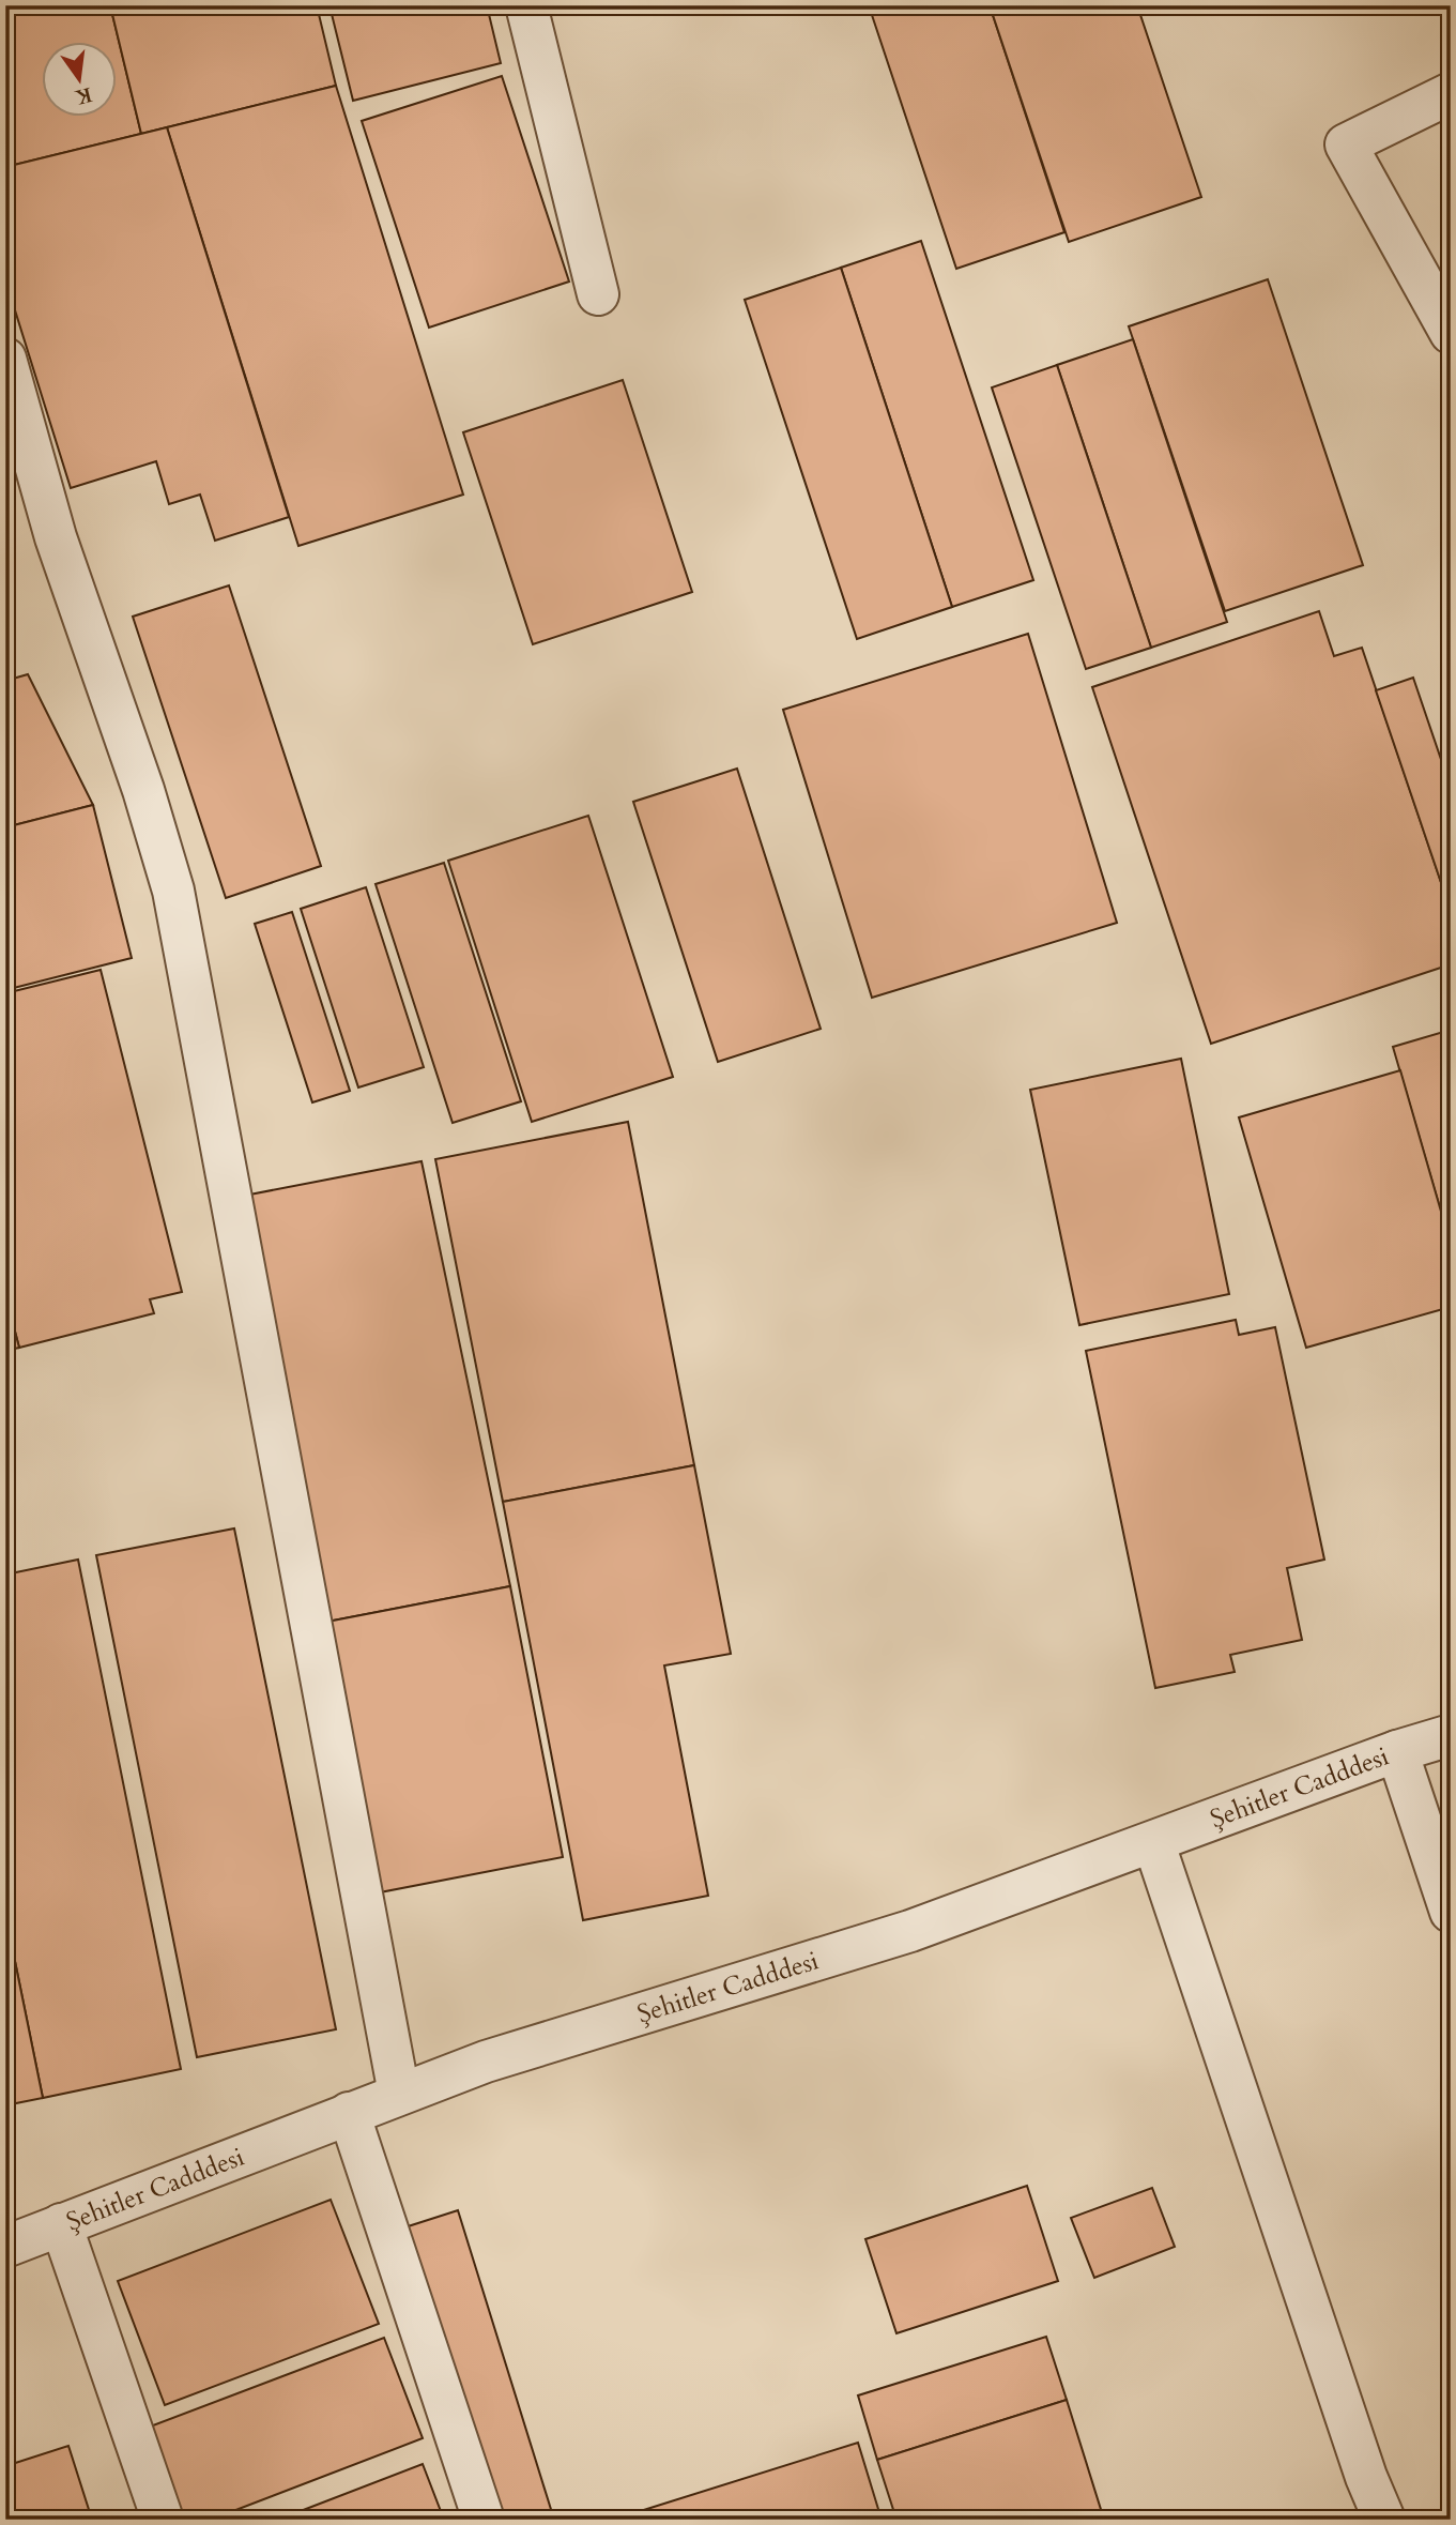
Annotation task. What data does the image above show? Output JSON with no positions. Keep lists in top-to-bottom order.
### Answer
{
  "streets": {
    "street": ["Şehitler Cadddesi"]
  },
  "north": "bottom"
}
